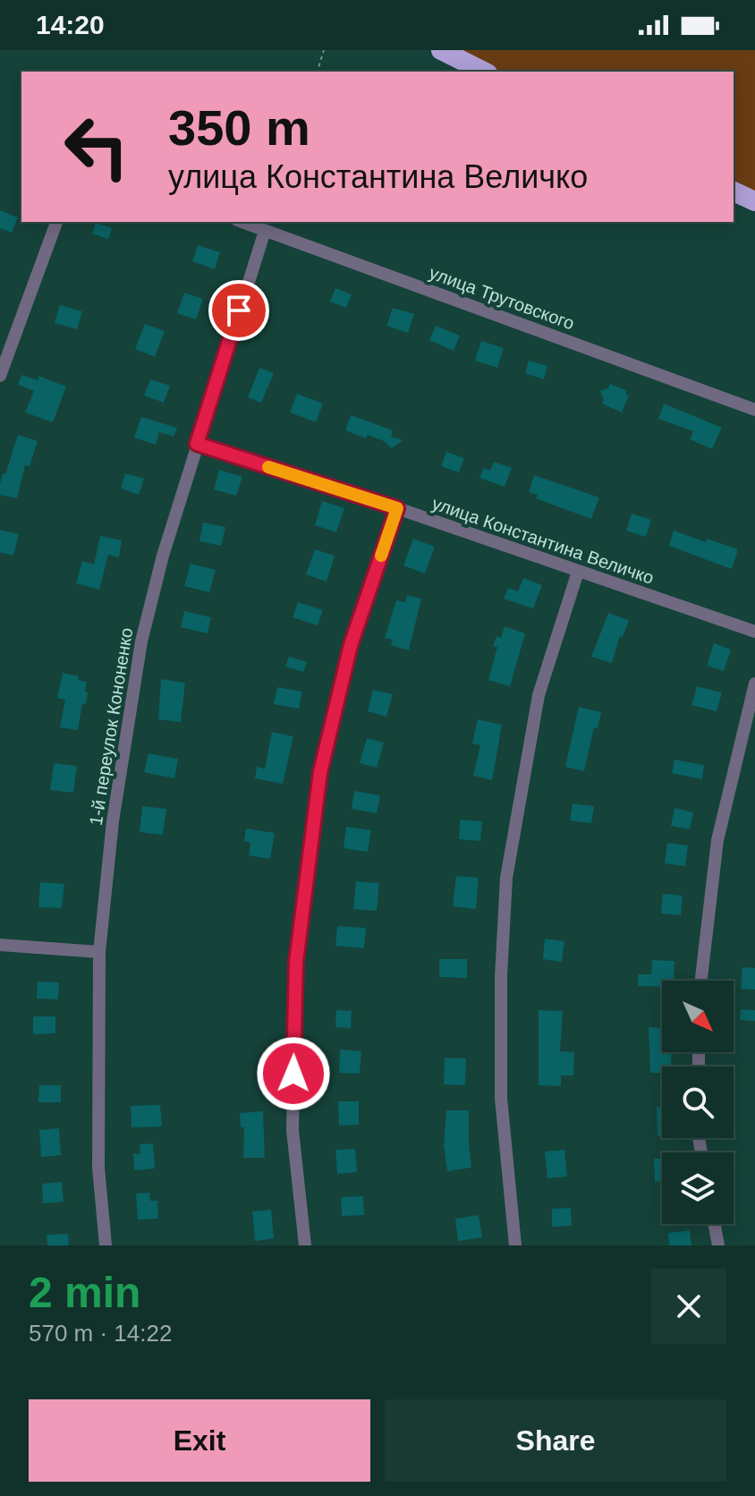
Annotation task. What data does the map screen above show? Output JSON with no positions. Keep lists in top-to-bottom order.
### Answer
{
  "streets": {
    "street": ["улица Трутовского", "улица Константина Величко", "1-й переулок Кононенко"]
  },
  "crossings": [
    ["улица Трутовского", "1-й переулок Кононенко"],
    ["улица Константина Величко", "1-й переулок Кононенко"]
  ],
  "north": "bottom right",
  "page": {
    "status": "14:20",
    "turn": ["350 m", "улица Константина Величко"],
    "heading": ["2 min", "570 m · 14:22"],
    "buttons": ["Exit", "Share"]
  }
}
